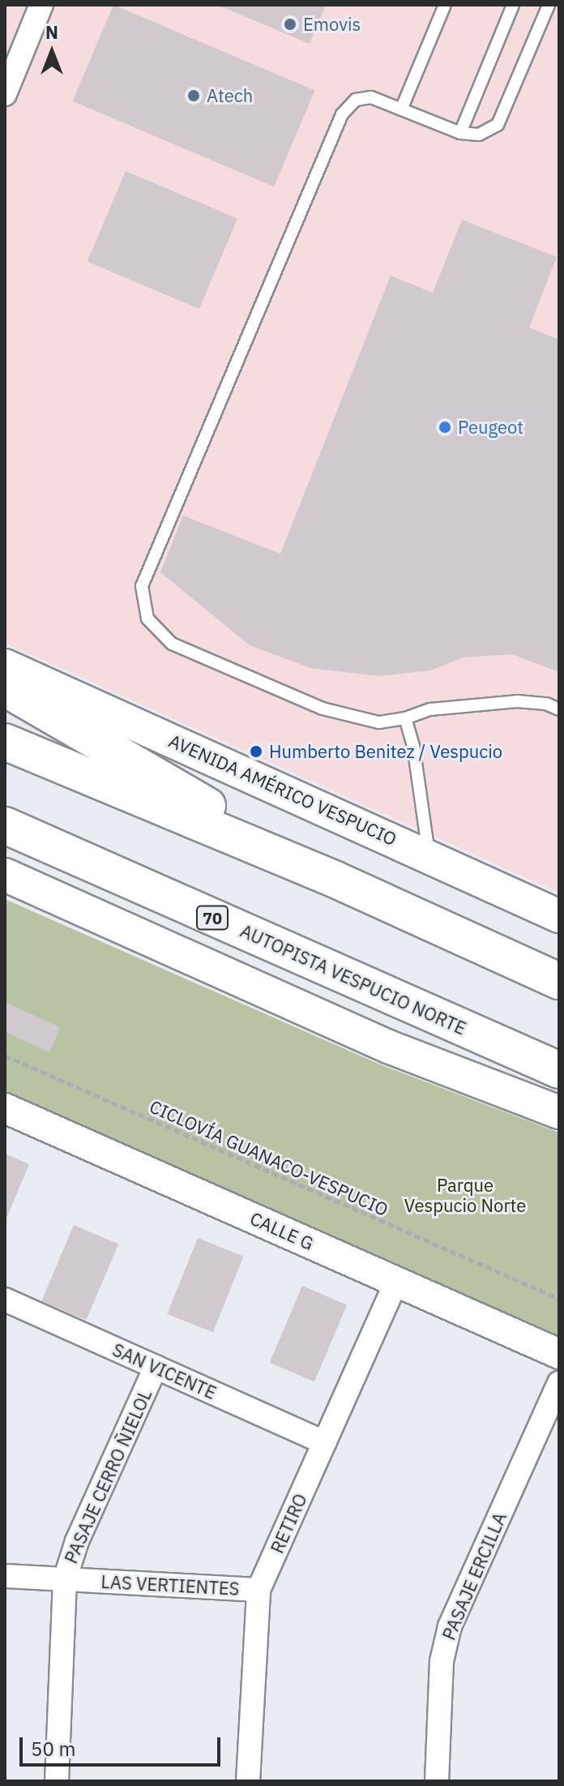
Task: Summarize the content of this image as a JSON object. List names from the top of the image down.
{
  "streets": {
    "highway": ["70", "AUTOPISTA VESPUCIO NORTE"],
    "main road": ["AVENIDA AMÉRICO VESPUCIO"],
    "street": [
      "CALLE G",
      "SAN VICENTE",
      "PASAJE CERRO ÑIELOL",
      "RETIRO",
      "PASAJE ERCILLA",
      "LAS VERTIENTES"
    ],
    "path": ["CICLOVÍA GUANACO-VESPUCIO"]
  },
  "crossings": [
    ["CALLE G", "RETIRO"],
    ["SAN VICENTE", "PASAJE CERRO ÑIELOL"],
    ["SAN VICENTE", "RETIRO"],
    ["PASAJE CERRO ÑIELOL", "LAS VERTIENTES"],
    ["RETIRO", "LAS VERTIENTES"]
  ],
  "parks": ["Parque Vespucio Norte"],
  "places": [
    "Emovis",
    "Atech",
    "Peugeot",
    "Humberto Benitez / Vespucio"
  ],
  "scale_bar": "50 m",
  "north": "top"
}
